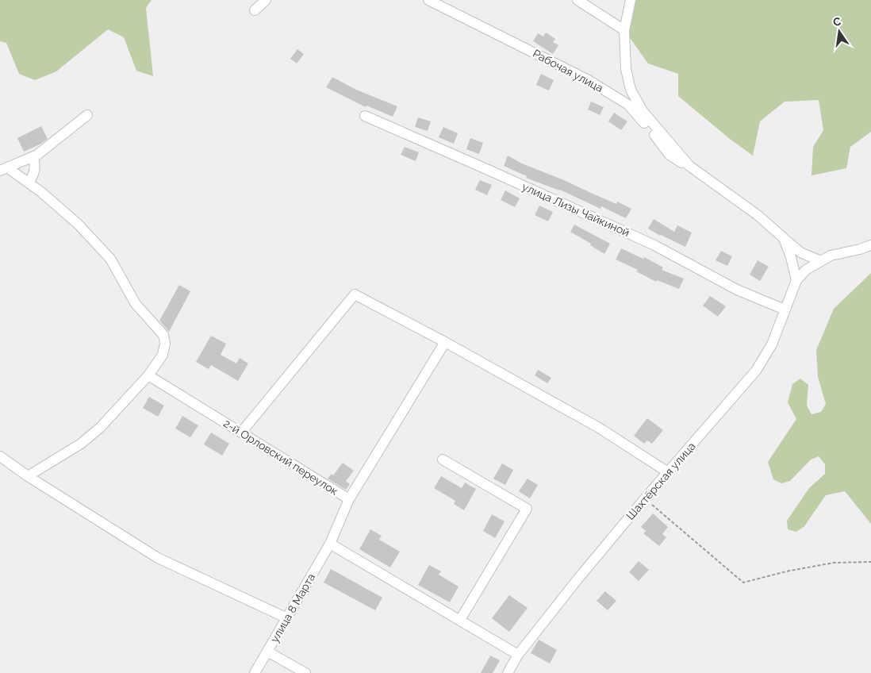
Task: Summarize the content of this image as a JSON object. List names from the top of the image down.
{
  "streets": {
    "street": [
      "Рабочая улица",
      "улица Лизы Чайкиной",
      "2-й Орловский переулок",
      "Шахтёрская улица",
      "улица 8 Марта"
    ]
  },
  "crossings": [
    ["улица Лизы Чайкиной", "Шахтёрская улица"],
    ["2-й Орловский переулок", "улица 8 Марта"]
  ],
  "north": "top"
}
